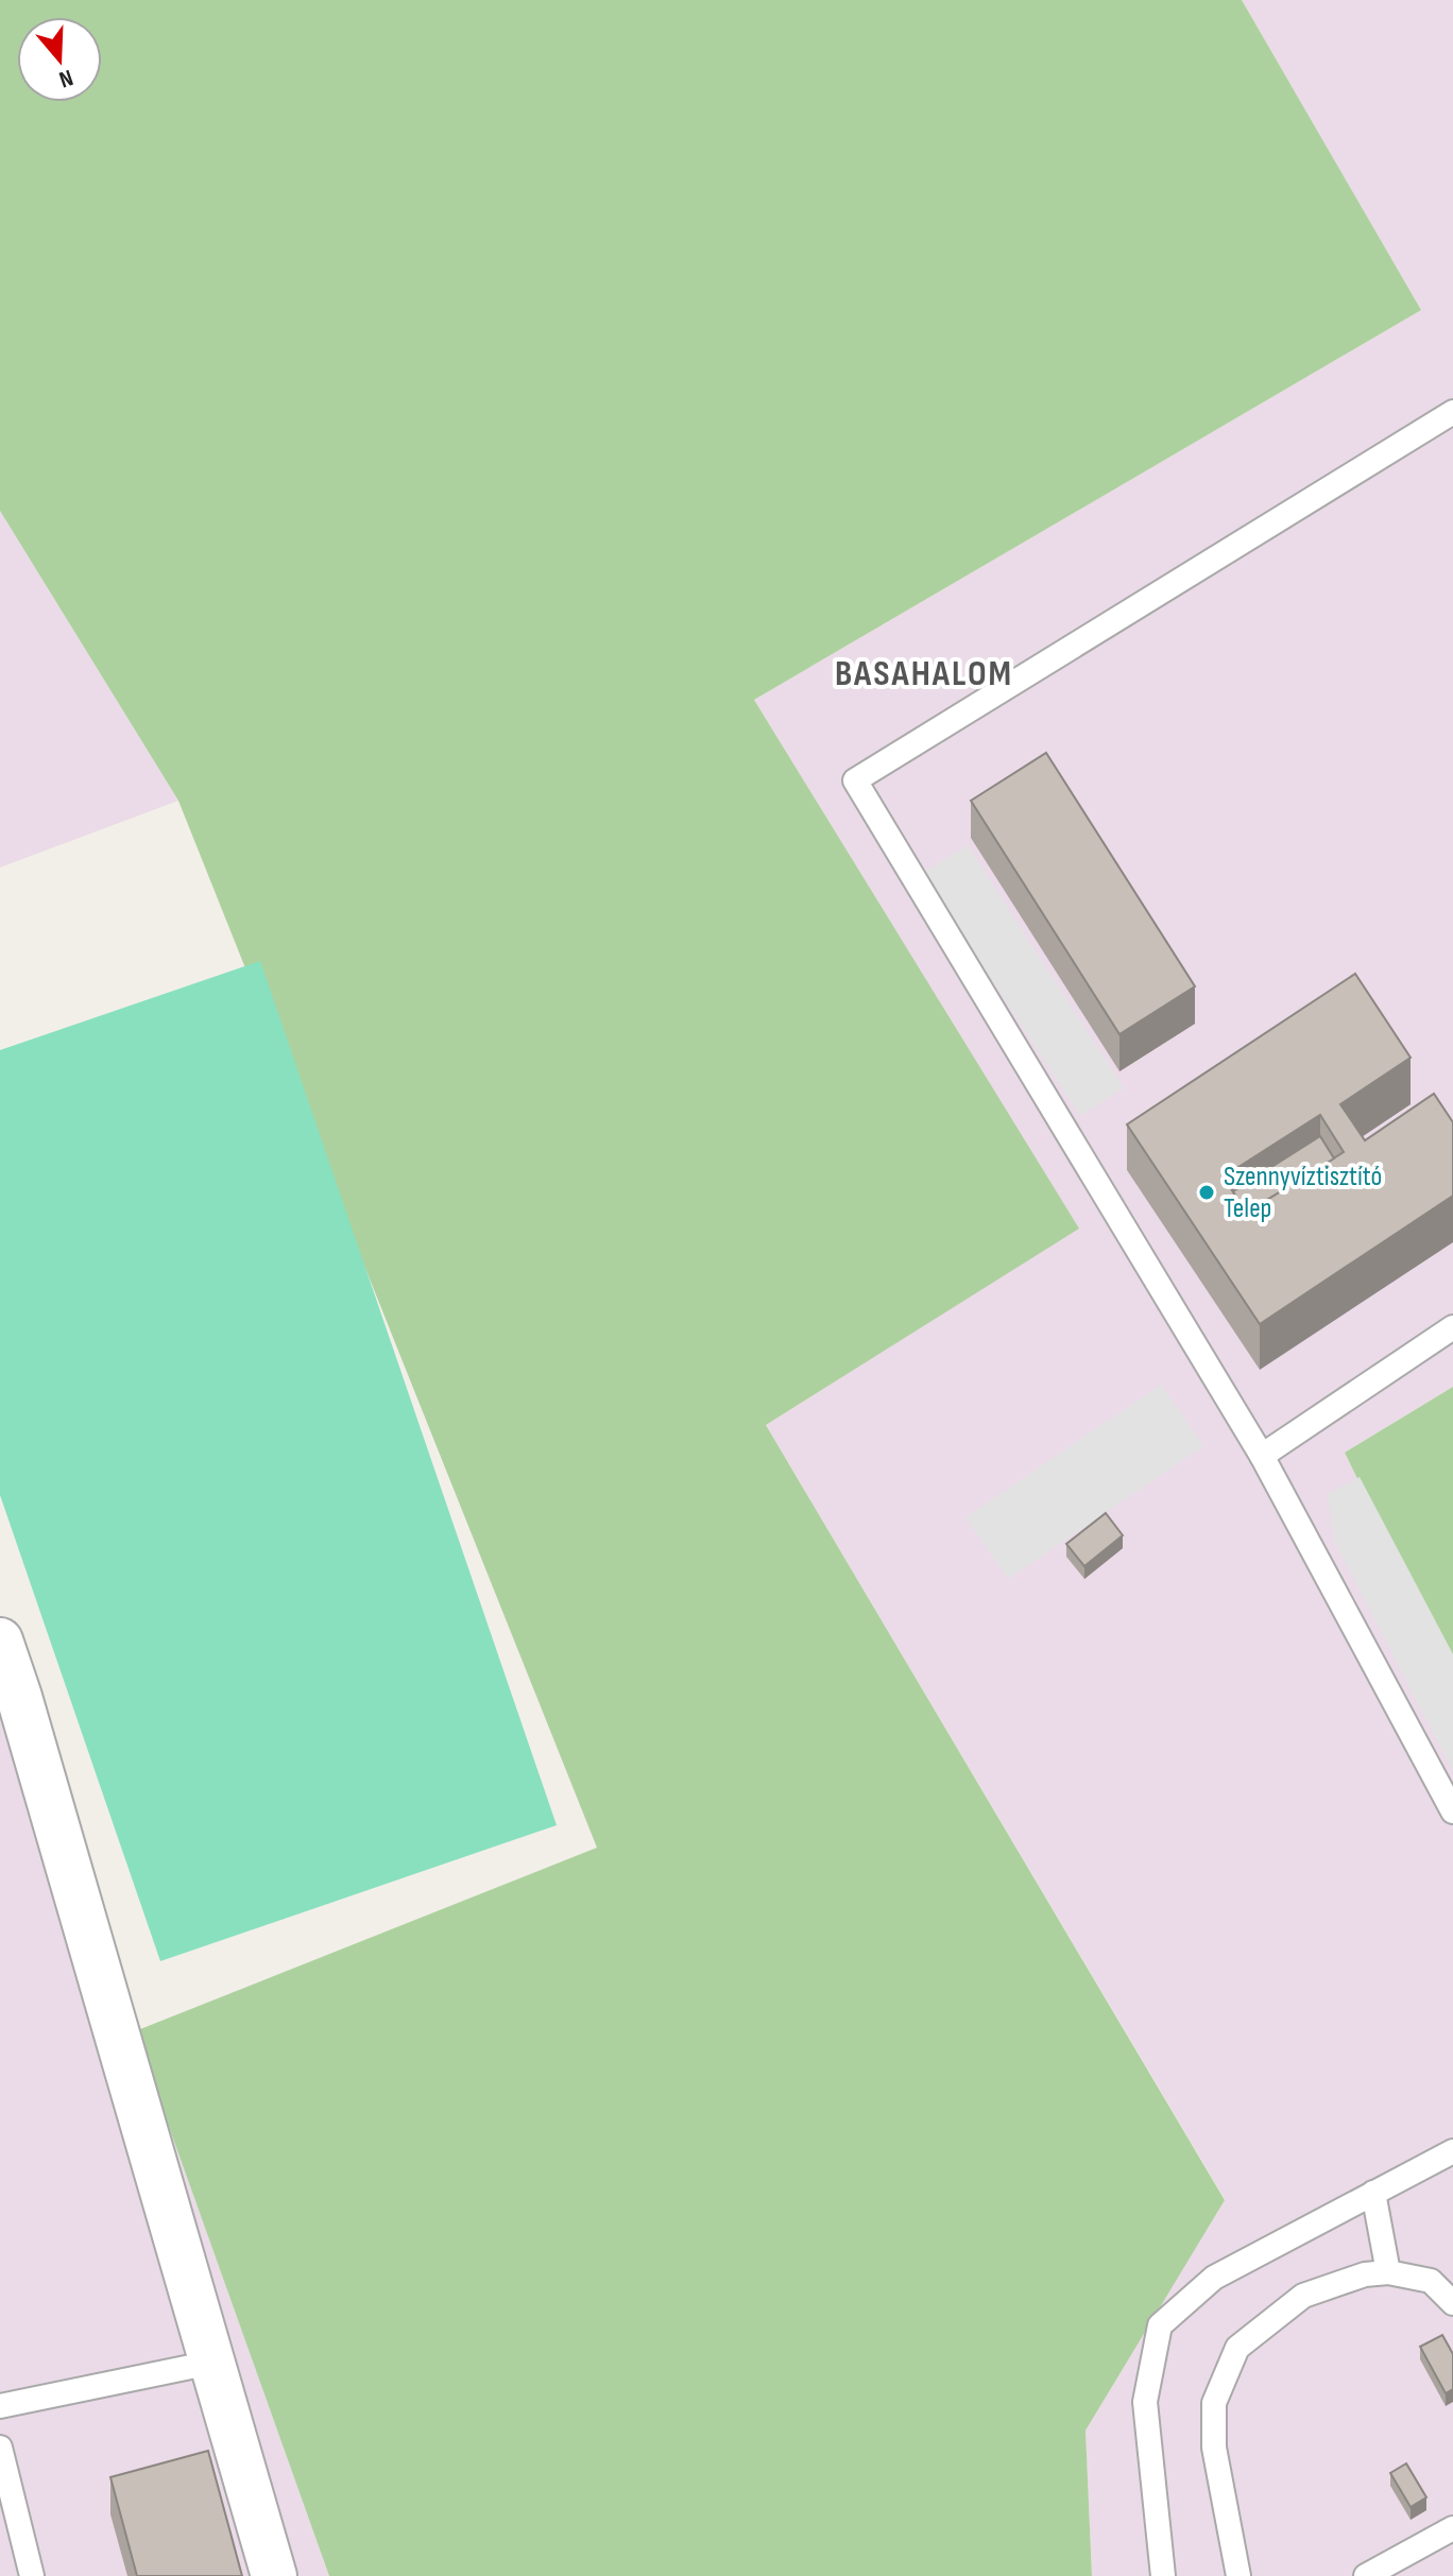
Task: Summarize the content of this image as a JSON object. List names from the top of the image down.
{
  "districts": ["BASAHALOM"],
  "places": ["Szennyvíztisztító Telep"],
  "north": "bottom"
}
